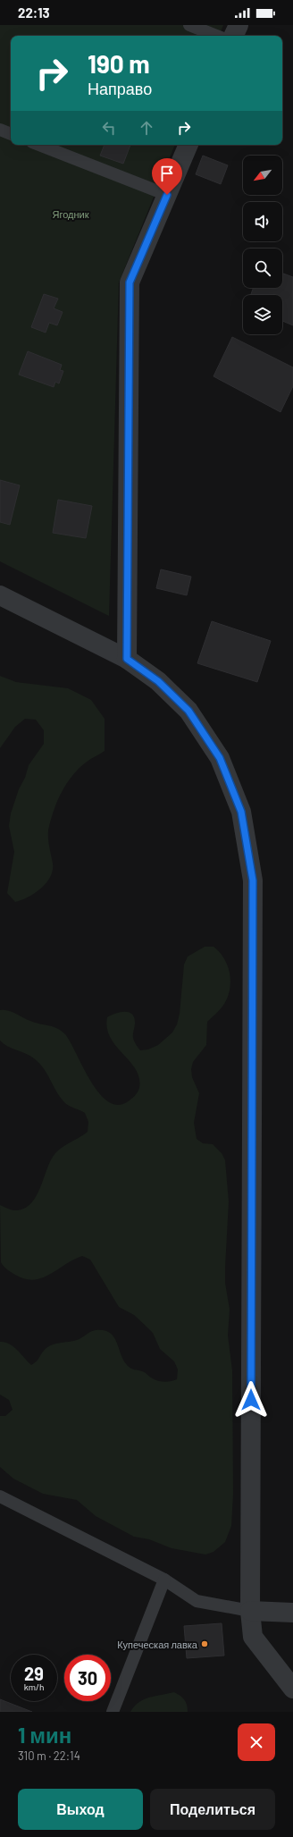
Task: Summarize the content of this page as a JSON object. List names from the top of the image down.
{
  "parks": ["Ягодник"],
  "places": ["Купеческая лавка"],
  "north": "bottom left",
  "page": {
    "status": "22:13",
    "turn": ["190 m", "Направо"],
    "speed": "29 km/h",
    "limit": "30",
    "heading": ["1 мин", "310 m · 22:14"],
    "buttons": ["Выход", "Поделиться"]
  }
}
